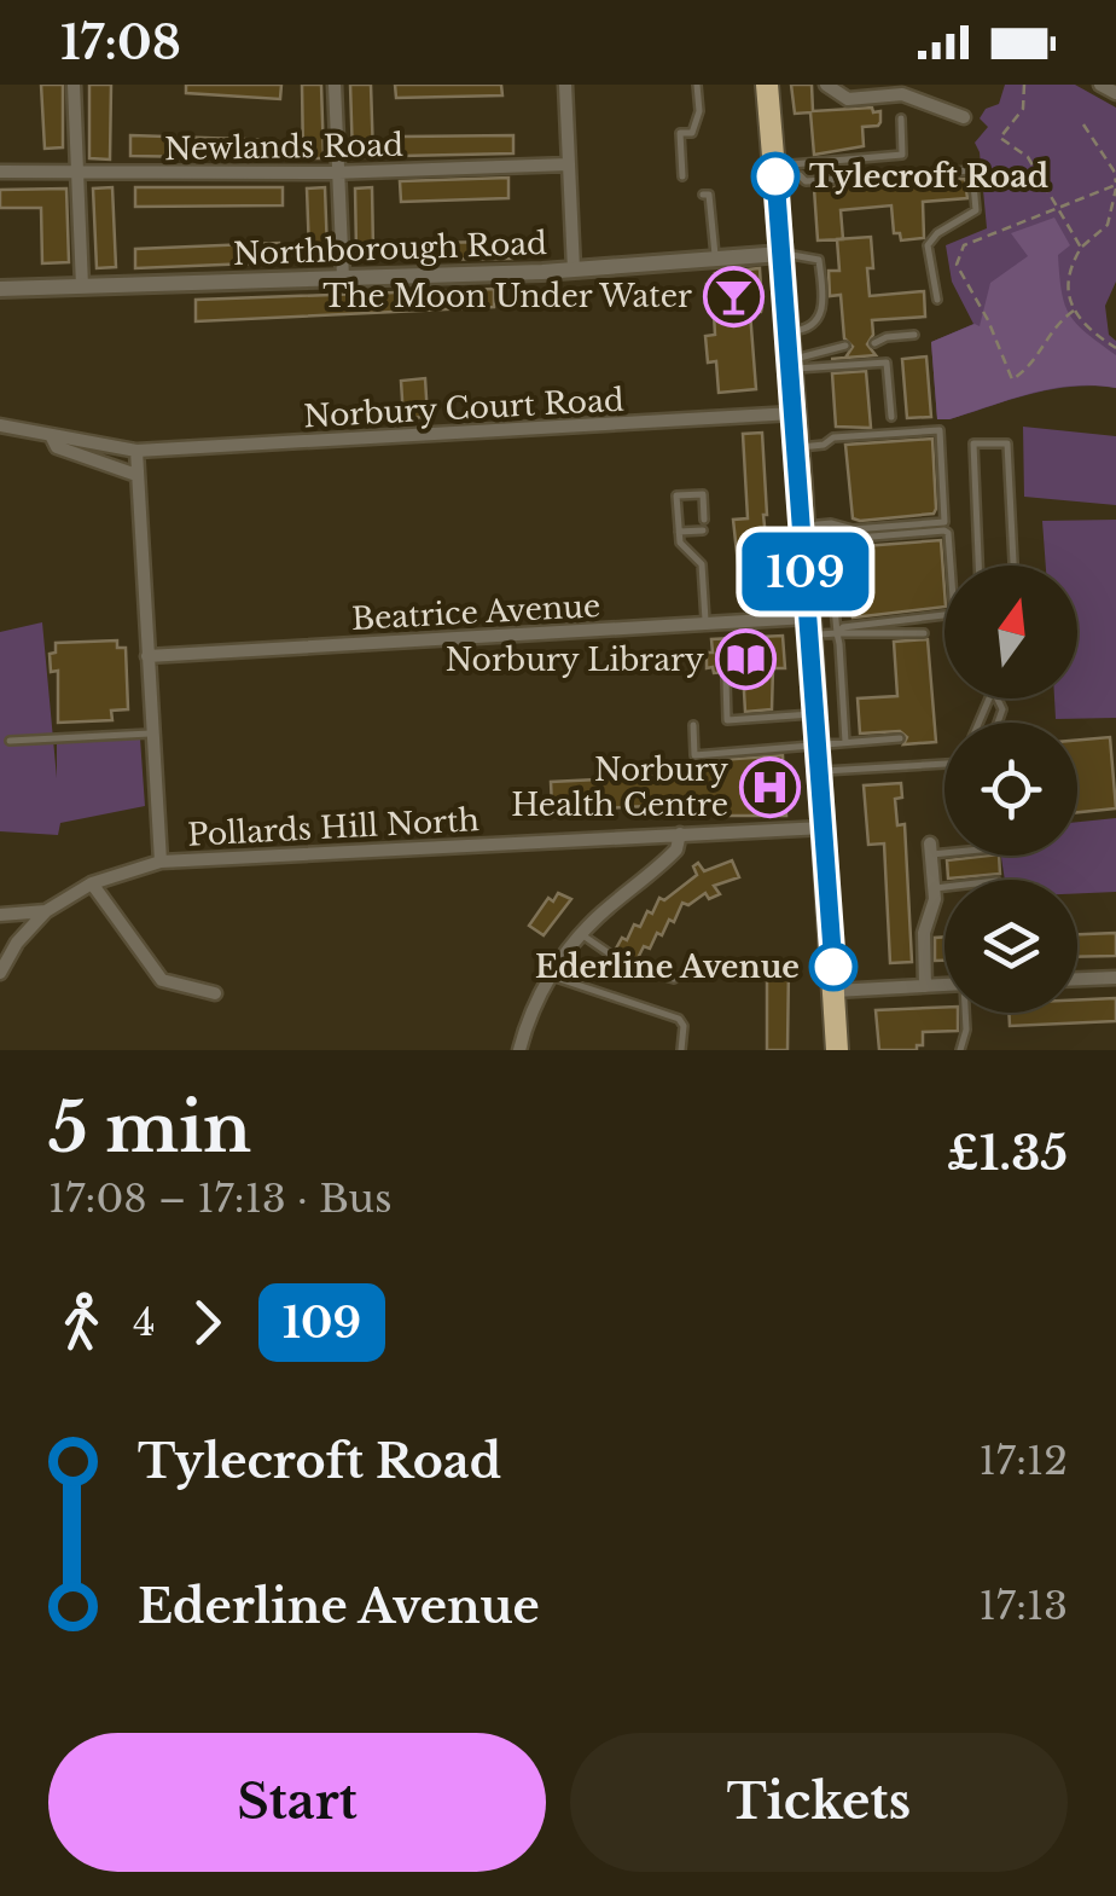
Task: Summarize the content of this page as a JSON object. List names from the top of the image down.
{
  "streets": {
    "street": [
      "Newlands Road",
      "Northborough Road",
      "Norbury Court Road",
      "Beatrice Avenue",
      "Pollards Hill North"
    ]
  },
  "places": {
    "other": ["Tylecroft Road", "Ederline Avenue"],
    "bar": ["The Moon Under Water"],
    "library": ["Norbury Library"],
    "hospital": ["Norbury Health Centre"]
  },
  "lines": ["bus line 109"],
  "north": "top",
  "page": {
    "status": "17:08",
    "on_map": "109",
    "heading": ["5 min", "17:08 – 17:13 · Bus", "£1.35"],
    "legs": ["4", "109"],
    "list": [
      {
        "name": "Tylecroft Road",
        "value": "17:12"
      },
      {
        "name": "Ederline Avenue",
        "value": "17:13"
      }
    ],
    "buttons": ["Start", "Tickets"]
  }
}
